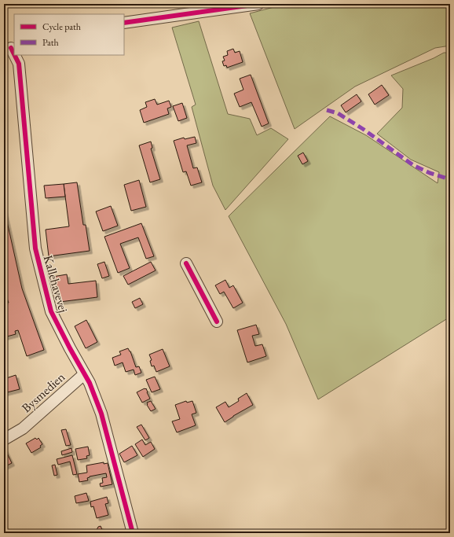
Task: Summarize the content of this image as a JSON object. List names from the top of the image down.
{
  "streets": {
    "street": ["Kallehavevej", "Bysmedien"]
  },
  "crossings": [
    ["Kallehavevej", "Bysmedien"]
  ],
  "legend": ["Cycle path", "Path"]
}
